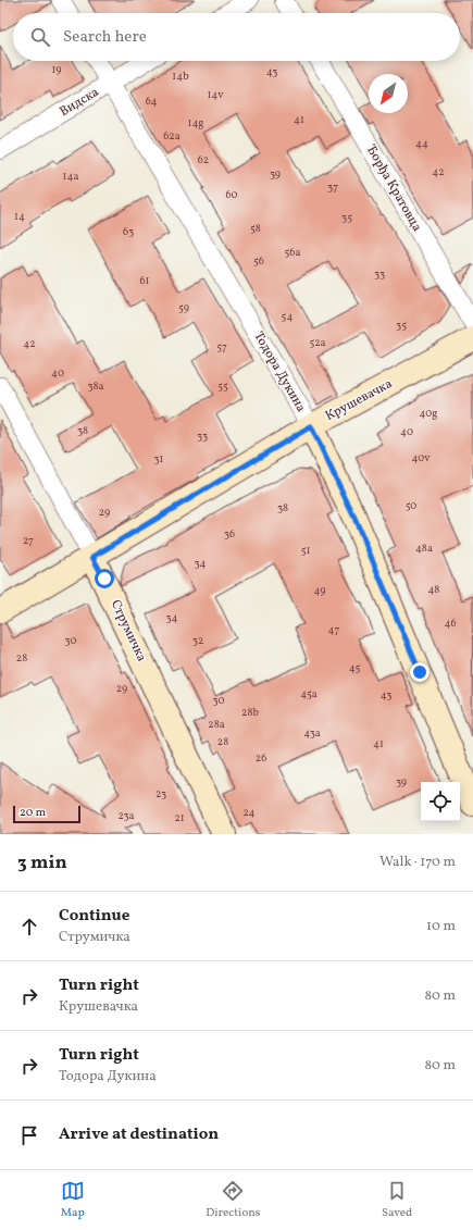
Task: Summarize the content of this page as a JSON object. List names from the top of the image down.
{
  "streets": {
    "main road": ["Тодора Дукина", "Крушевачка", "Струмичка"],
    "street": ["Видска", "Ђорђа Кратовца"]
  },
  "crossings": [
    ["Видска", "Тодора Дукина"],
    ["Тодора Дукина", "Крушевачка"],
    ["Крушевачка", "Струмичка"]
  ],
  "house_numbers": [
    "19",
    "43",
    "14b",
    "14v",
    "64",
    "41",
    "14g",
    "62a",
    "44",
    "62",
    "42",
    "39",
    "14a",
    "37",
    "60",
    "14",
    "35",
    "58",
    "63",
    "56a",
    "56",
    "33",
    "61",
    "59",
    "54",
    "35",
    "52a",
    "42",
    "57",
    "40",
    "38a",
    "55",
    "40g",
    "38",
    "40",
    "33",
    "40v",
    "31",
    "50",
    "38",
    "29",
    "36",
    "27",
    "48a",
    "51",
    "34",
    "48",
    "49",
    "34",
    "46",
    "47",
    "30",
    "32",
    "28",
    "45",
    "29",
    "45a",
    "43",
    "30",
    "28b",
    "28a",
    "43a",
    "28",
    "41",
    "26",
    "39",
    "23",
    "24",
    "23a",
    "21"
  ],
  "scale_bar": "20 m",
  "north": "bottom left",
  "page": {
    "search": "Search here",
    "scale": "20 m",
    "heading": ["3 min", "Walk · 170 m"],
    "list": [
      ["Continue", "Струмичка", "10 m"],
      ["Turn right", "Крушевачка", "80 m"],
      ["Turn right", "Тодора Дукина", "80 m"],
      "Arrive at destination"
    ],
    "nav": ["Map", "Directions", "Saved"]
  }
}
